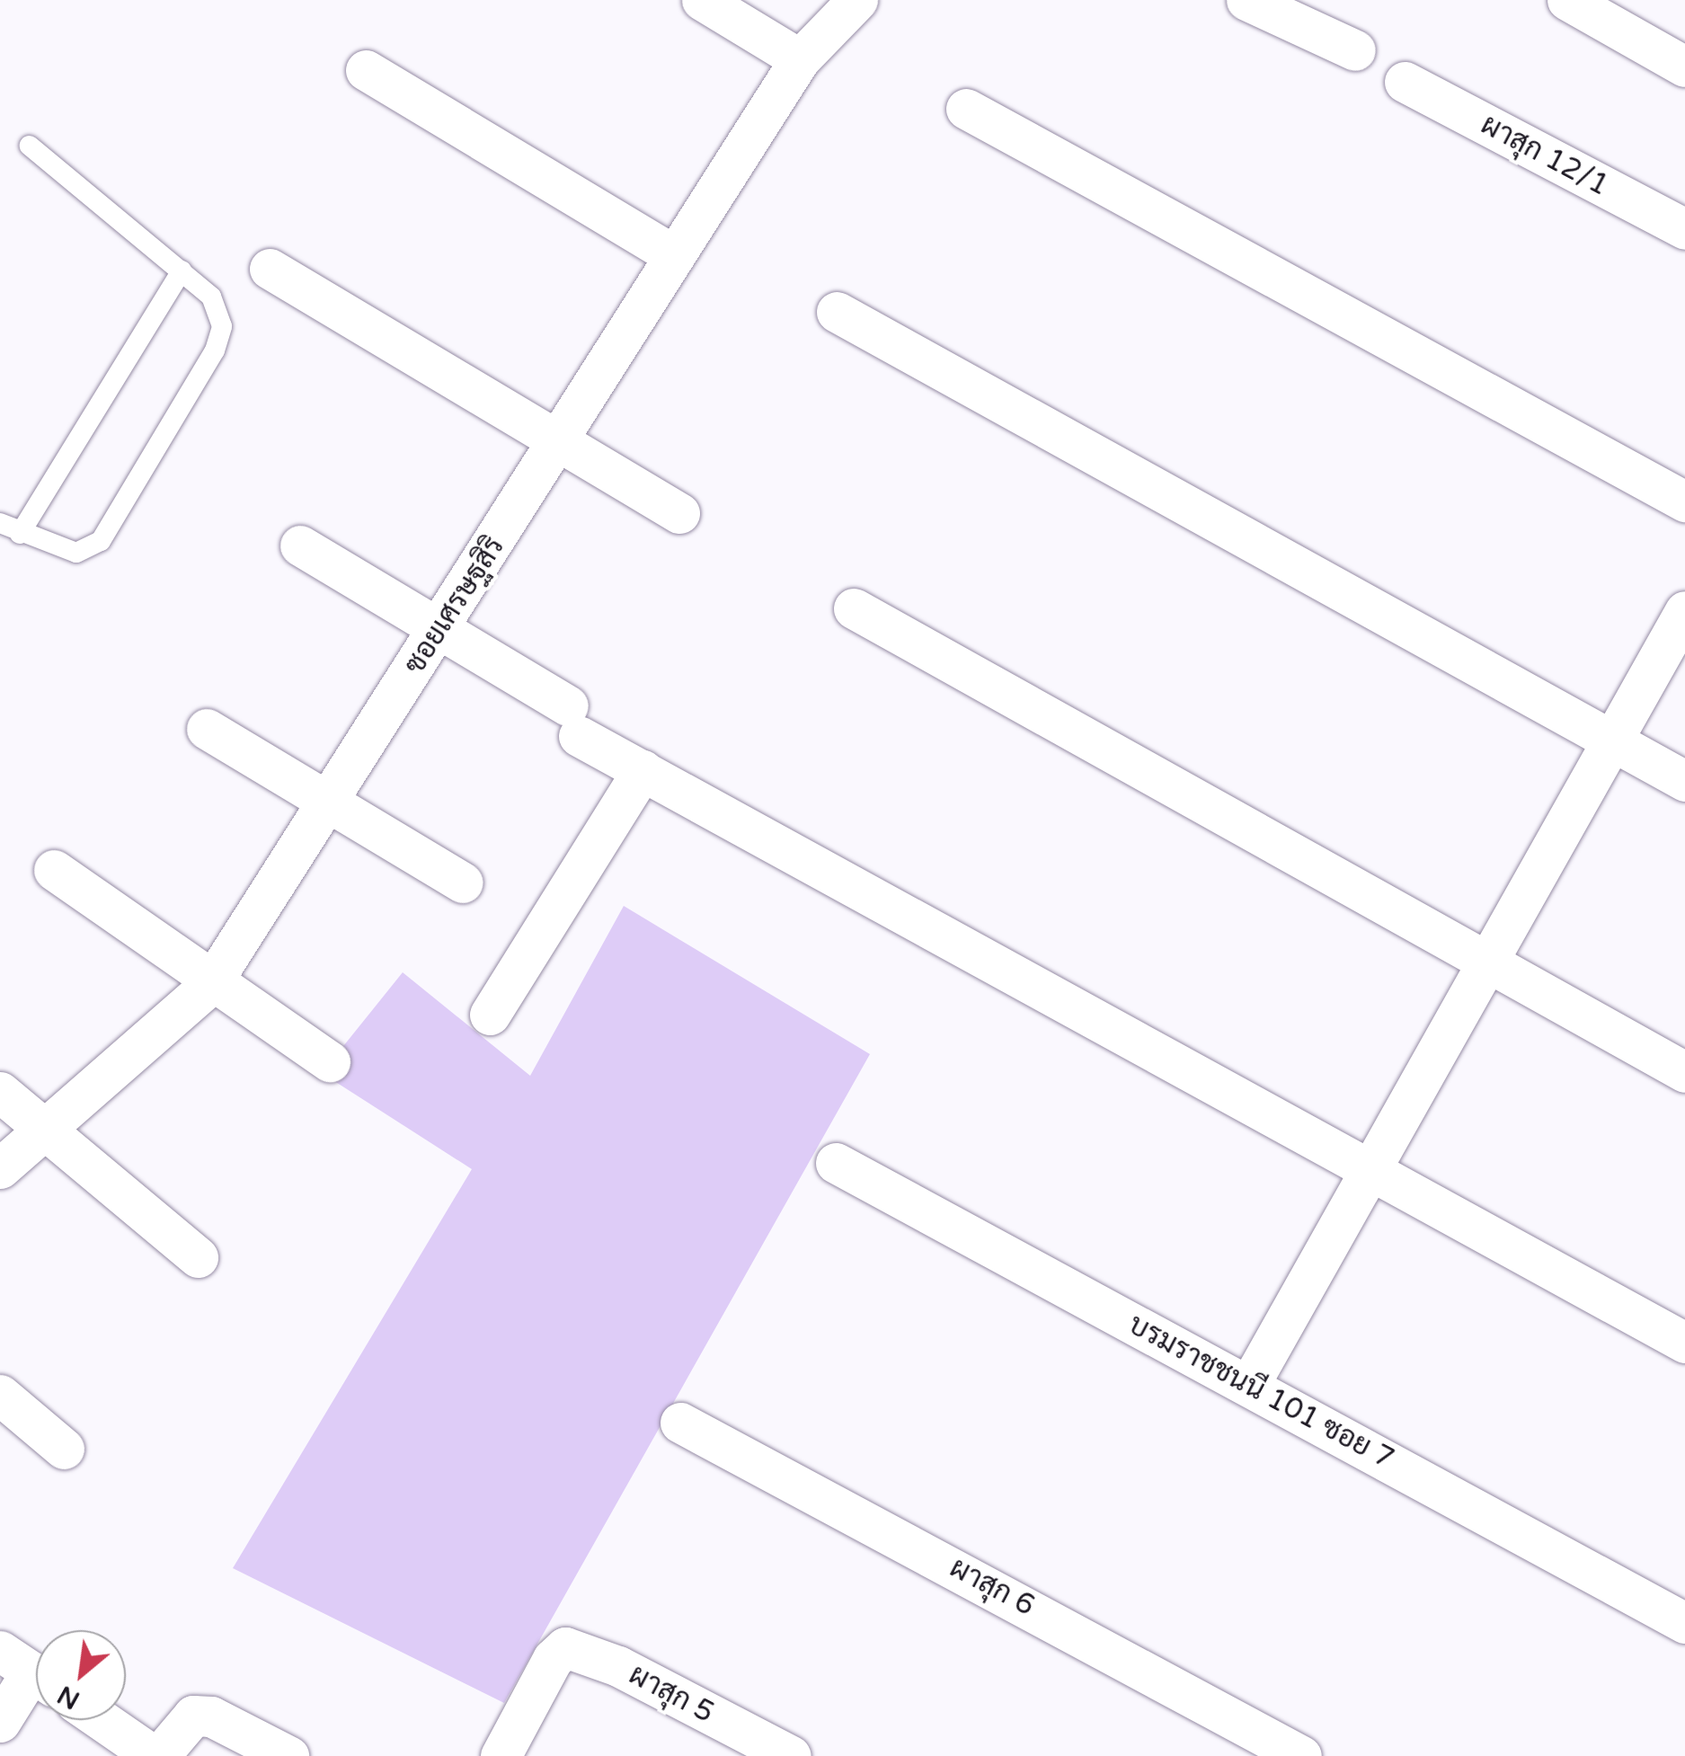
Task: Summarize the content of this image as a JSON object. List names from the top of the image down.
{
  "streets": {
    "street": [
      "ผาสุก 12/1",
      "ซอยเศรษฐสิริ",
      "บรมราชชนนี 101 ซอย 7",
      "ผาสุก 6",
      "ผาสุก 5"
    ]
  },
  "north": "bottom left"
}
